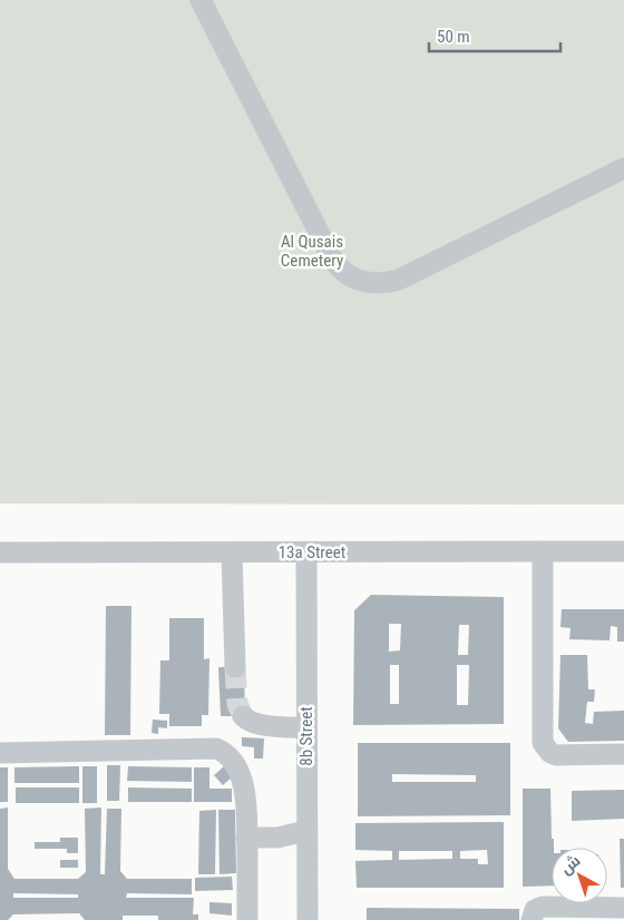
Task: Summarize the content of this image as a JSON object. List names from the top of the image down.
{
  "streets": {
    "street": ["13a Street", "8b Street"]
  },
  "crossings": [
    ["13a Street", "8b Street"]
  ],
  "parks": ["Al Qusais Cemetery"],
  "scale_bar": "50 m",
  "north": "top left"
}
